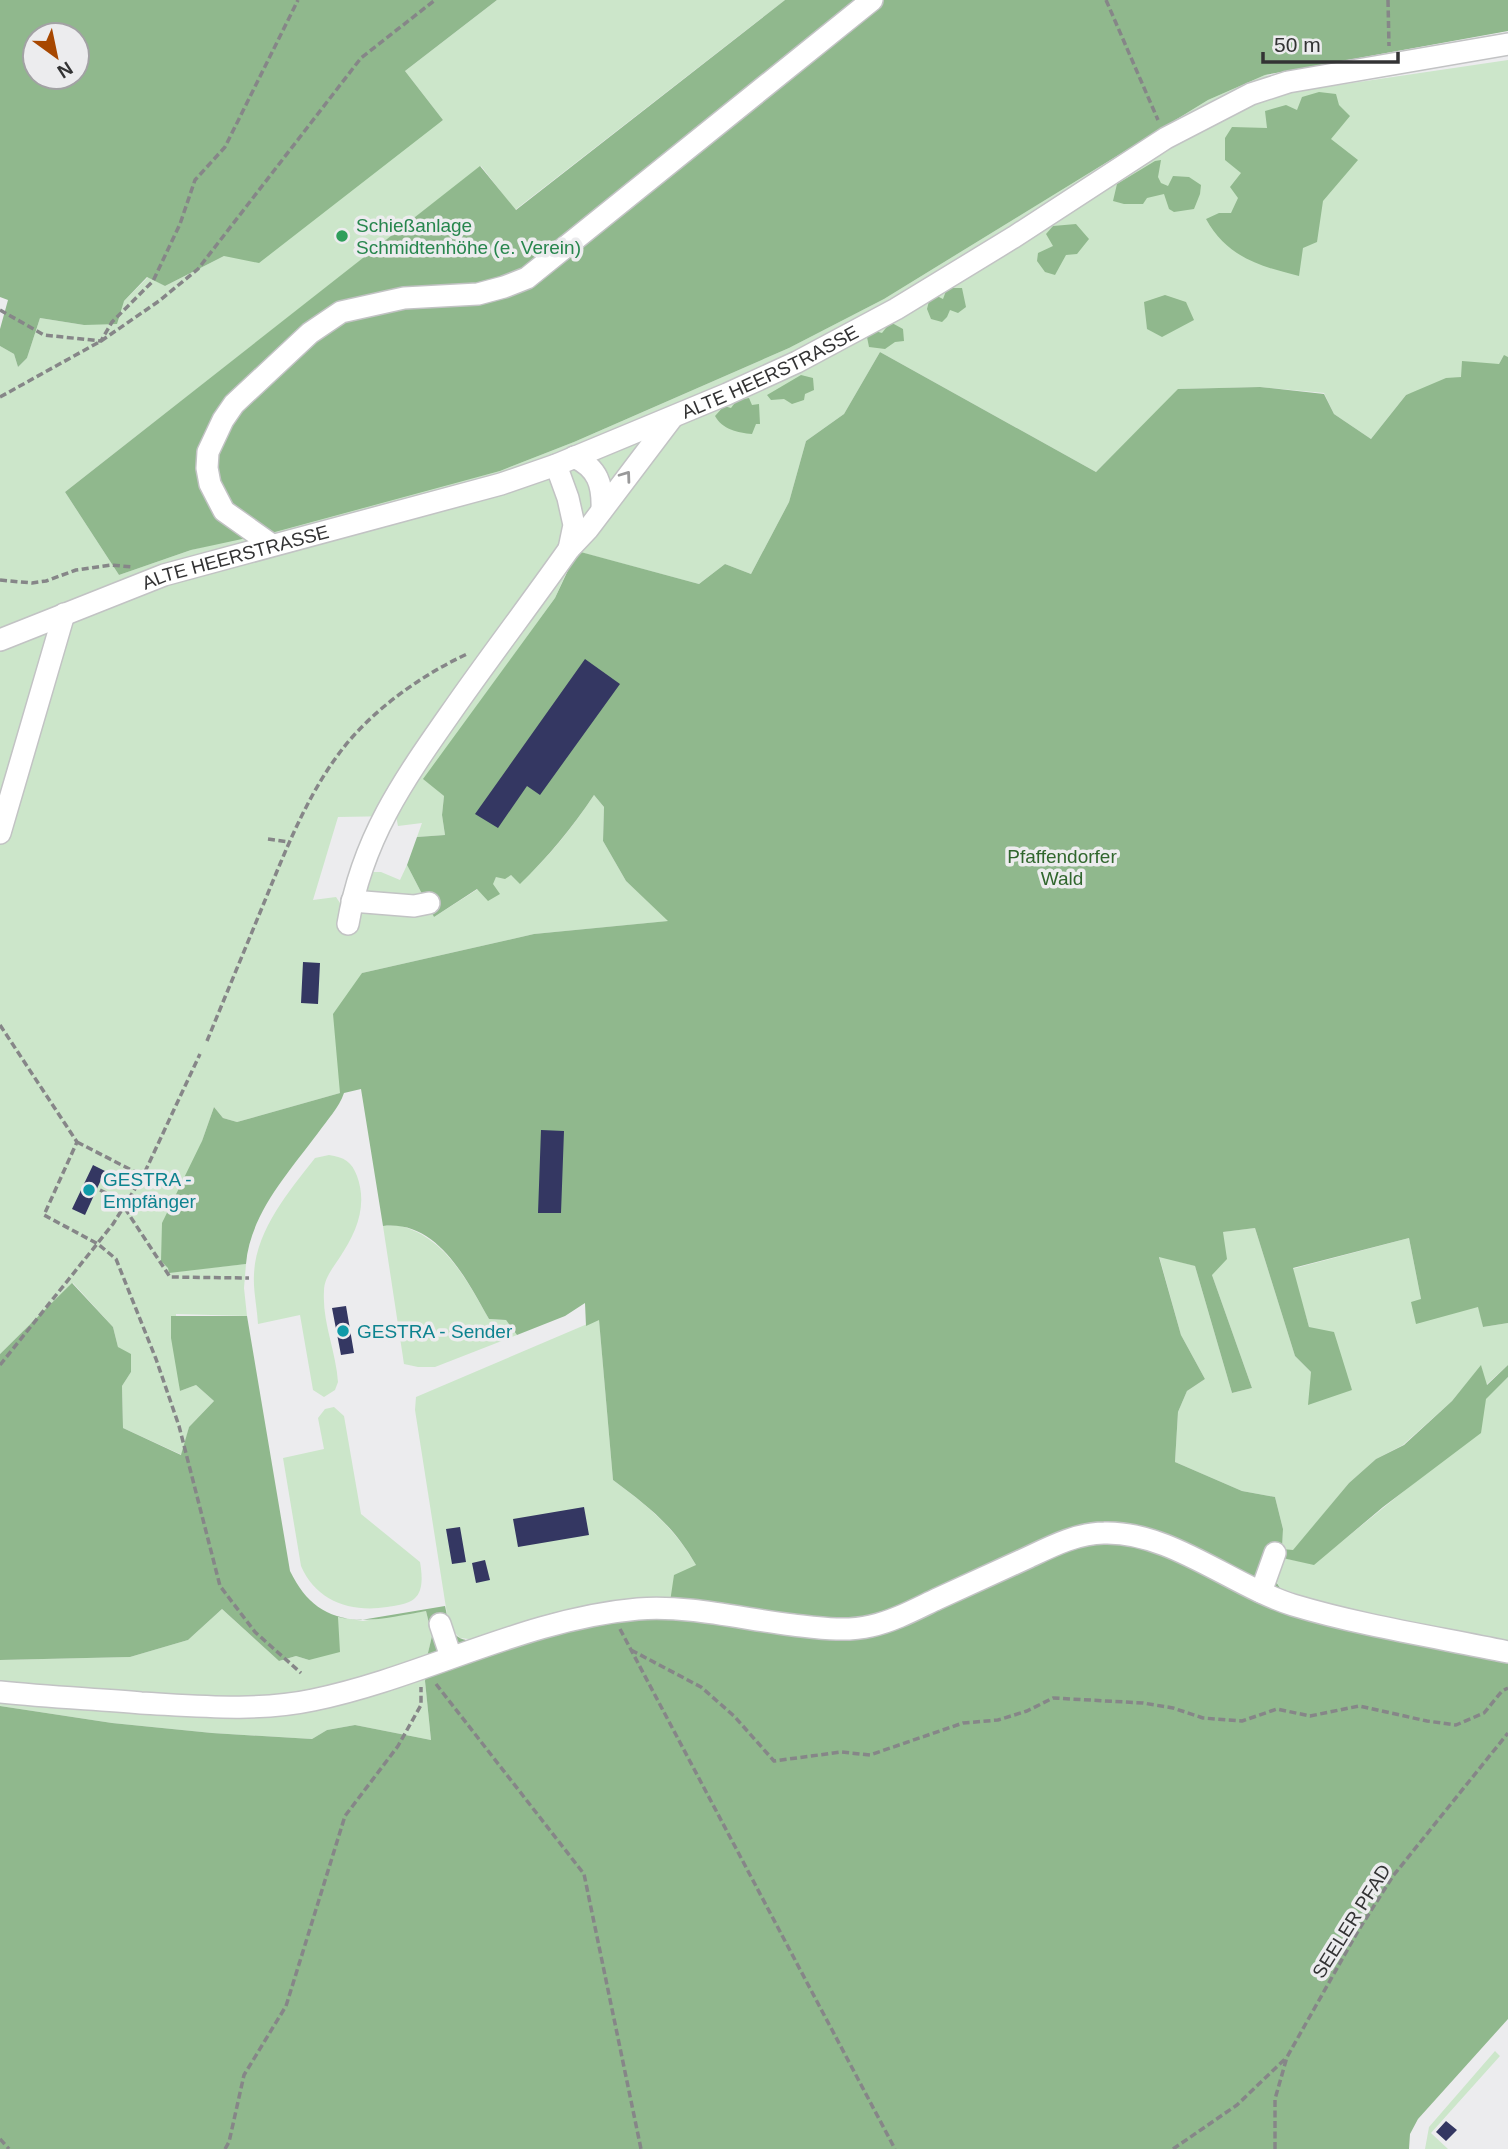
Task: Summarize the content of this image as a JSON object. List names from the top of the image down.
{
  "streets": {
    "street": ["ALTE HEERSTRASSE"],
    "path": ["SEELER PFAD"]
  },
  "parks": ["Pfaffendorfer Wald"],
  "places": ["Schießanlage Schmidtenhöhe (e. Verein)", "GESTRA - Empfänger", "GESTRA - Sender"],
  "scale_bar": "50 m",
  "north": "bottom right"
}
